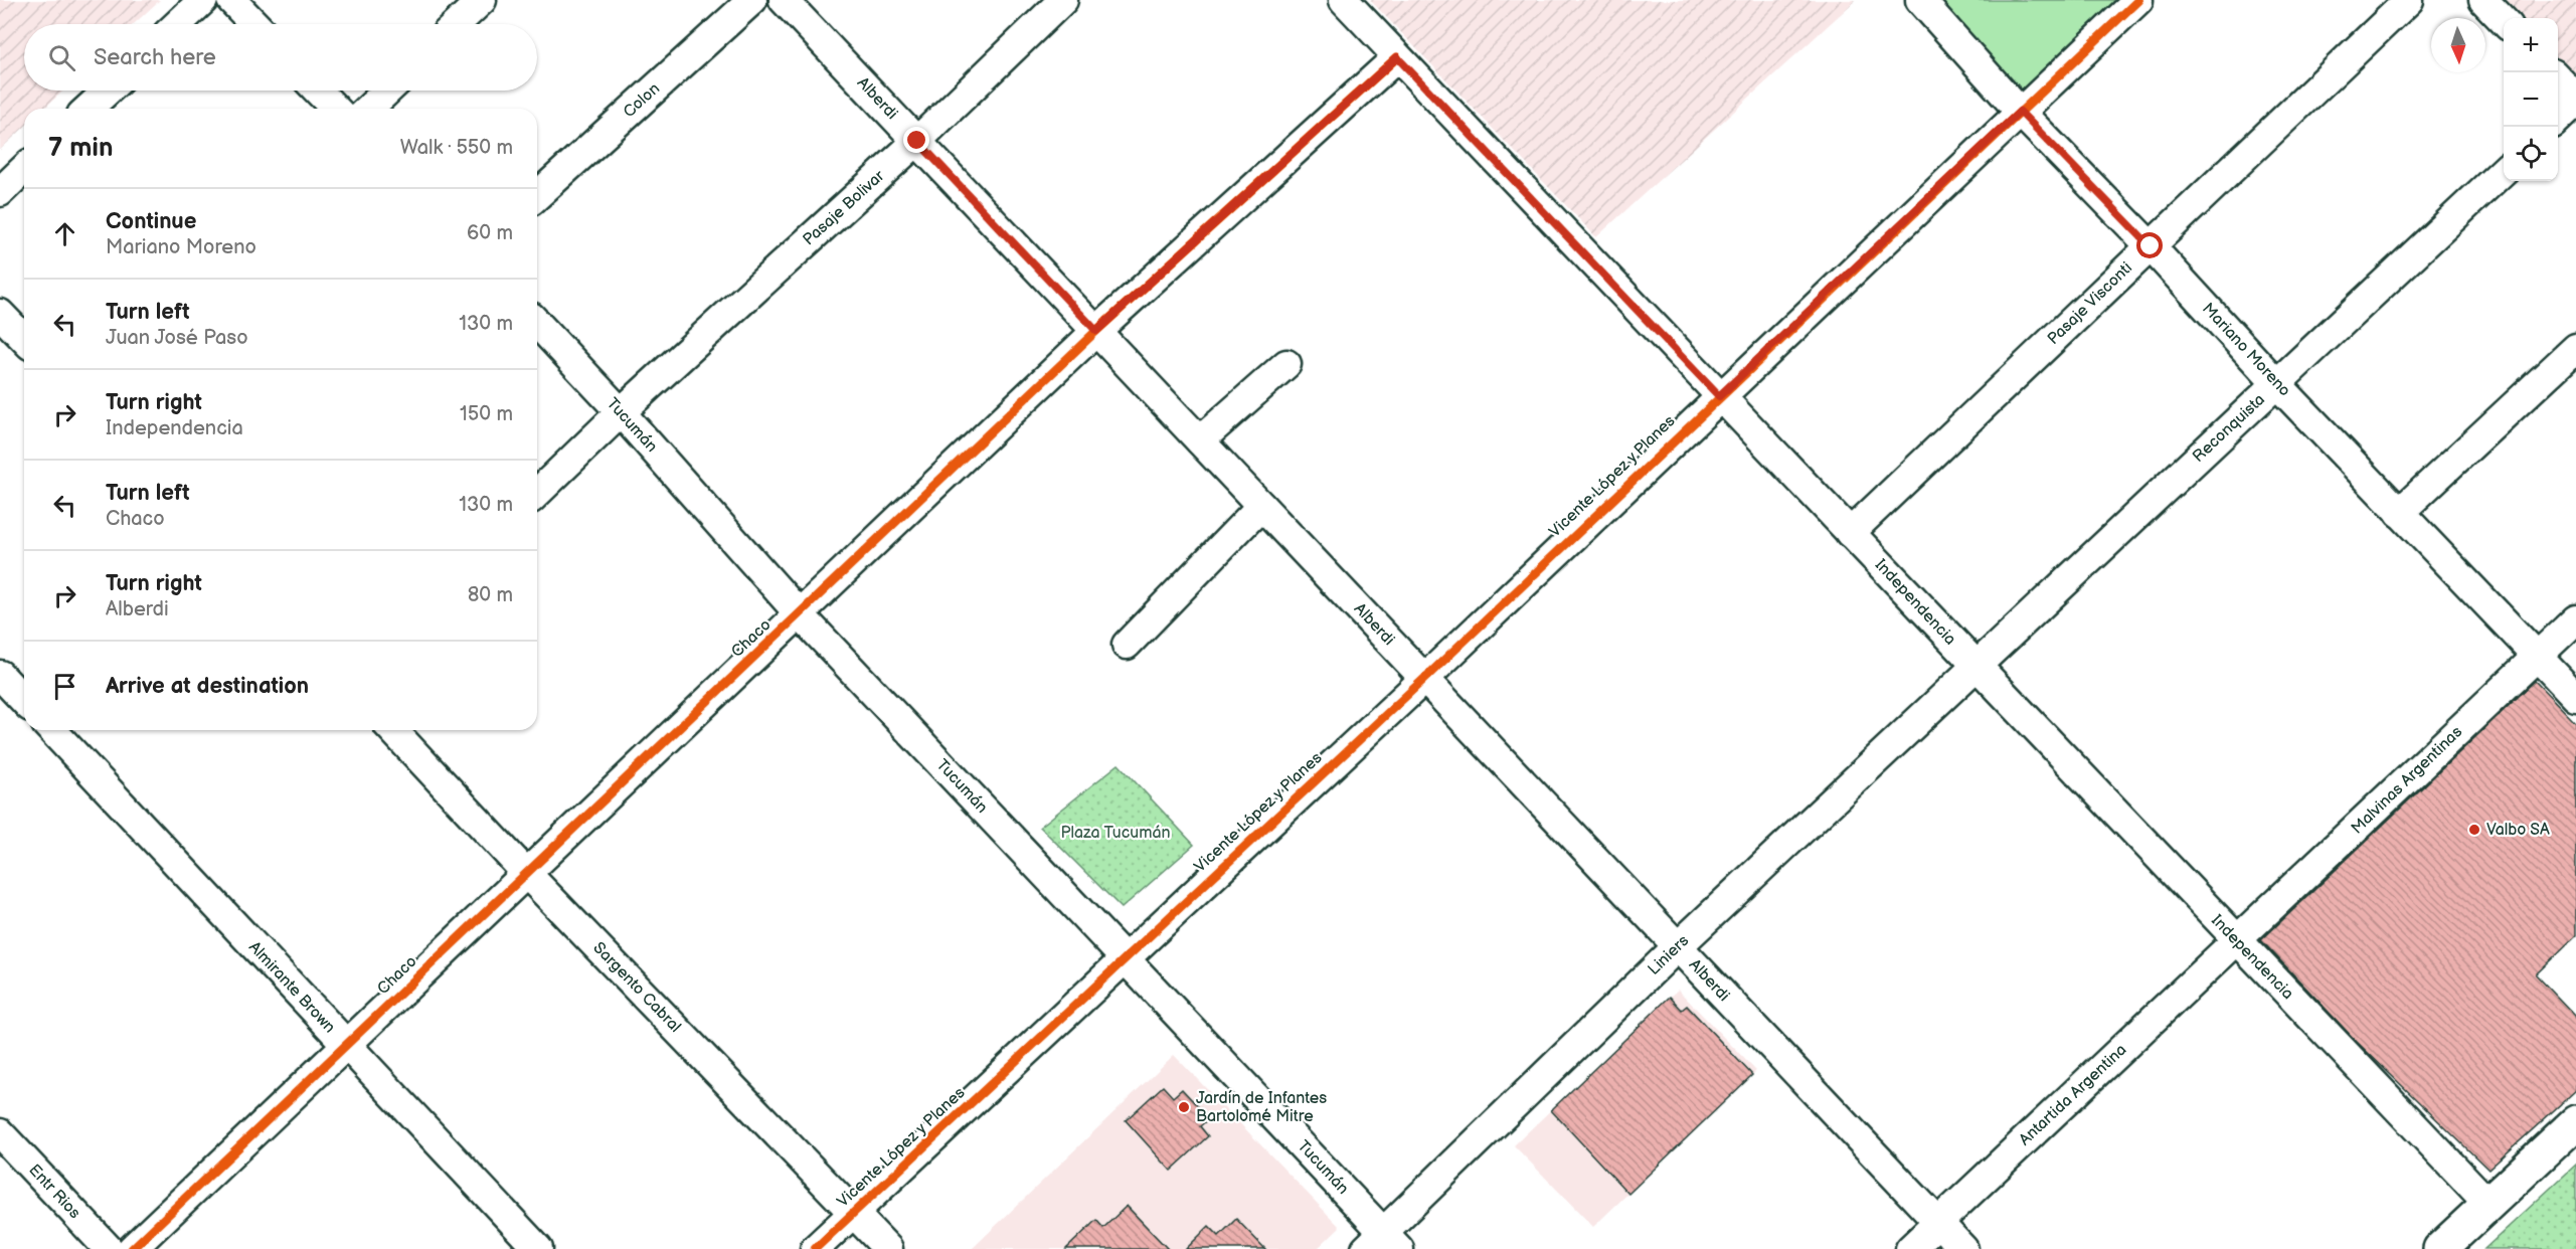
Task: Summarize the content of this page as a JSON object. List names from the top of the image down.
{
  "streets": {
    "street": [
      "Alberdi",
      "Colon",
      "Pasaje Bolivar",
      "Pasaje Visconti",
      "Mariano Moreno",
      "Tucumán",
      "Reconquista",
      "Vicente López y Planes",
      "Independencia",
      "Chaco",
      "Malvinas Argentinas",
      "Liniers",
      "Almirante Brown",
      "Sargento Cabral",
      "Antartida Argentina",
      "Entr Rios"
    ]
  },
  "crossings": [
    ["Alberdi", "Pasaje Bolivar"],
    ["Alberdi", "Vicente López y Planes"],
    ["Alberdi", "Chaco"],
    ["Alberdi", "Liniers"],
    ["Alberdi", "Antartida Argentina"],
    ["Pasaje Bolivar", "Tucumán"],
    ["Pasaje Visconti", "Mariano Moreno"],
    ["Pasaje Visconti", "Independencia"],
    ["Mariano Moreno", "Reconquista"],
    ["Mariano Moreno", "Vicente López y Planes"],
    ["Mariano Moreno", "Malvinas Argentinas"],
    ["Tucumán", "Vicente López y Planes"],
    ["Tucumán", "Chaco"],
    ["Tucumán", "Liniers"],
    ["Reconquista", "Independencia"],
    ["Reconquista", "Liniers"],
    ["Vicente López y Planes", "Independencia"],
    ["Vicente López y Planes", "Sargento Cabral"],
    ["Independencia", "Chaco"],
    ["Independencia", "Malvinas Argentinas"],
    ["Independencia", "Liniers"],
    ["Independencia", "Antartida Argentina"],
    ["Chaco", "Almirante Brown"],
    ["Chaco", "Sargento Cabral"],
    ["Malvinas Argentinas", "Antartida Argentina"]
  ],
  "parks": ["Plaza Tucumán"],
  "places": ["Valbo SA", "Jardín de Infantes Bartolomé Mitre"],
  "north": "bottom",
  "page": {
    "map_buttons": ["+", "−"],
    "search": "Search here",
    "heading": ["7 min", "Walk · 550 m"],
    "list": [
      ["Continue", "Mariano Moreno", "60 m"],
      ["Turn left", "Juan José Paso", "130 m"],
      ["Turn right", "Independencia", "150 m"],
      ["Turn left", "Chaco", "130 m"],
      ["Turn right", "Alberdi", "80 m"],
      "Arrive at destination"
    ]
  }
}
